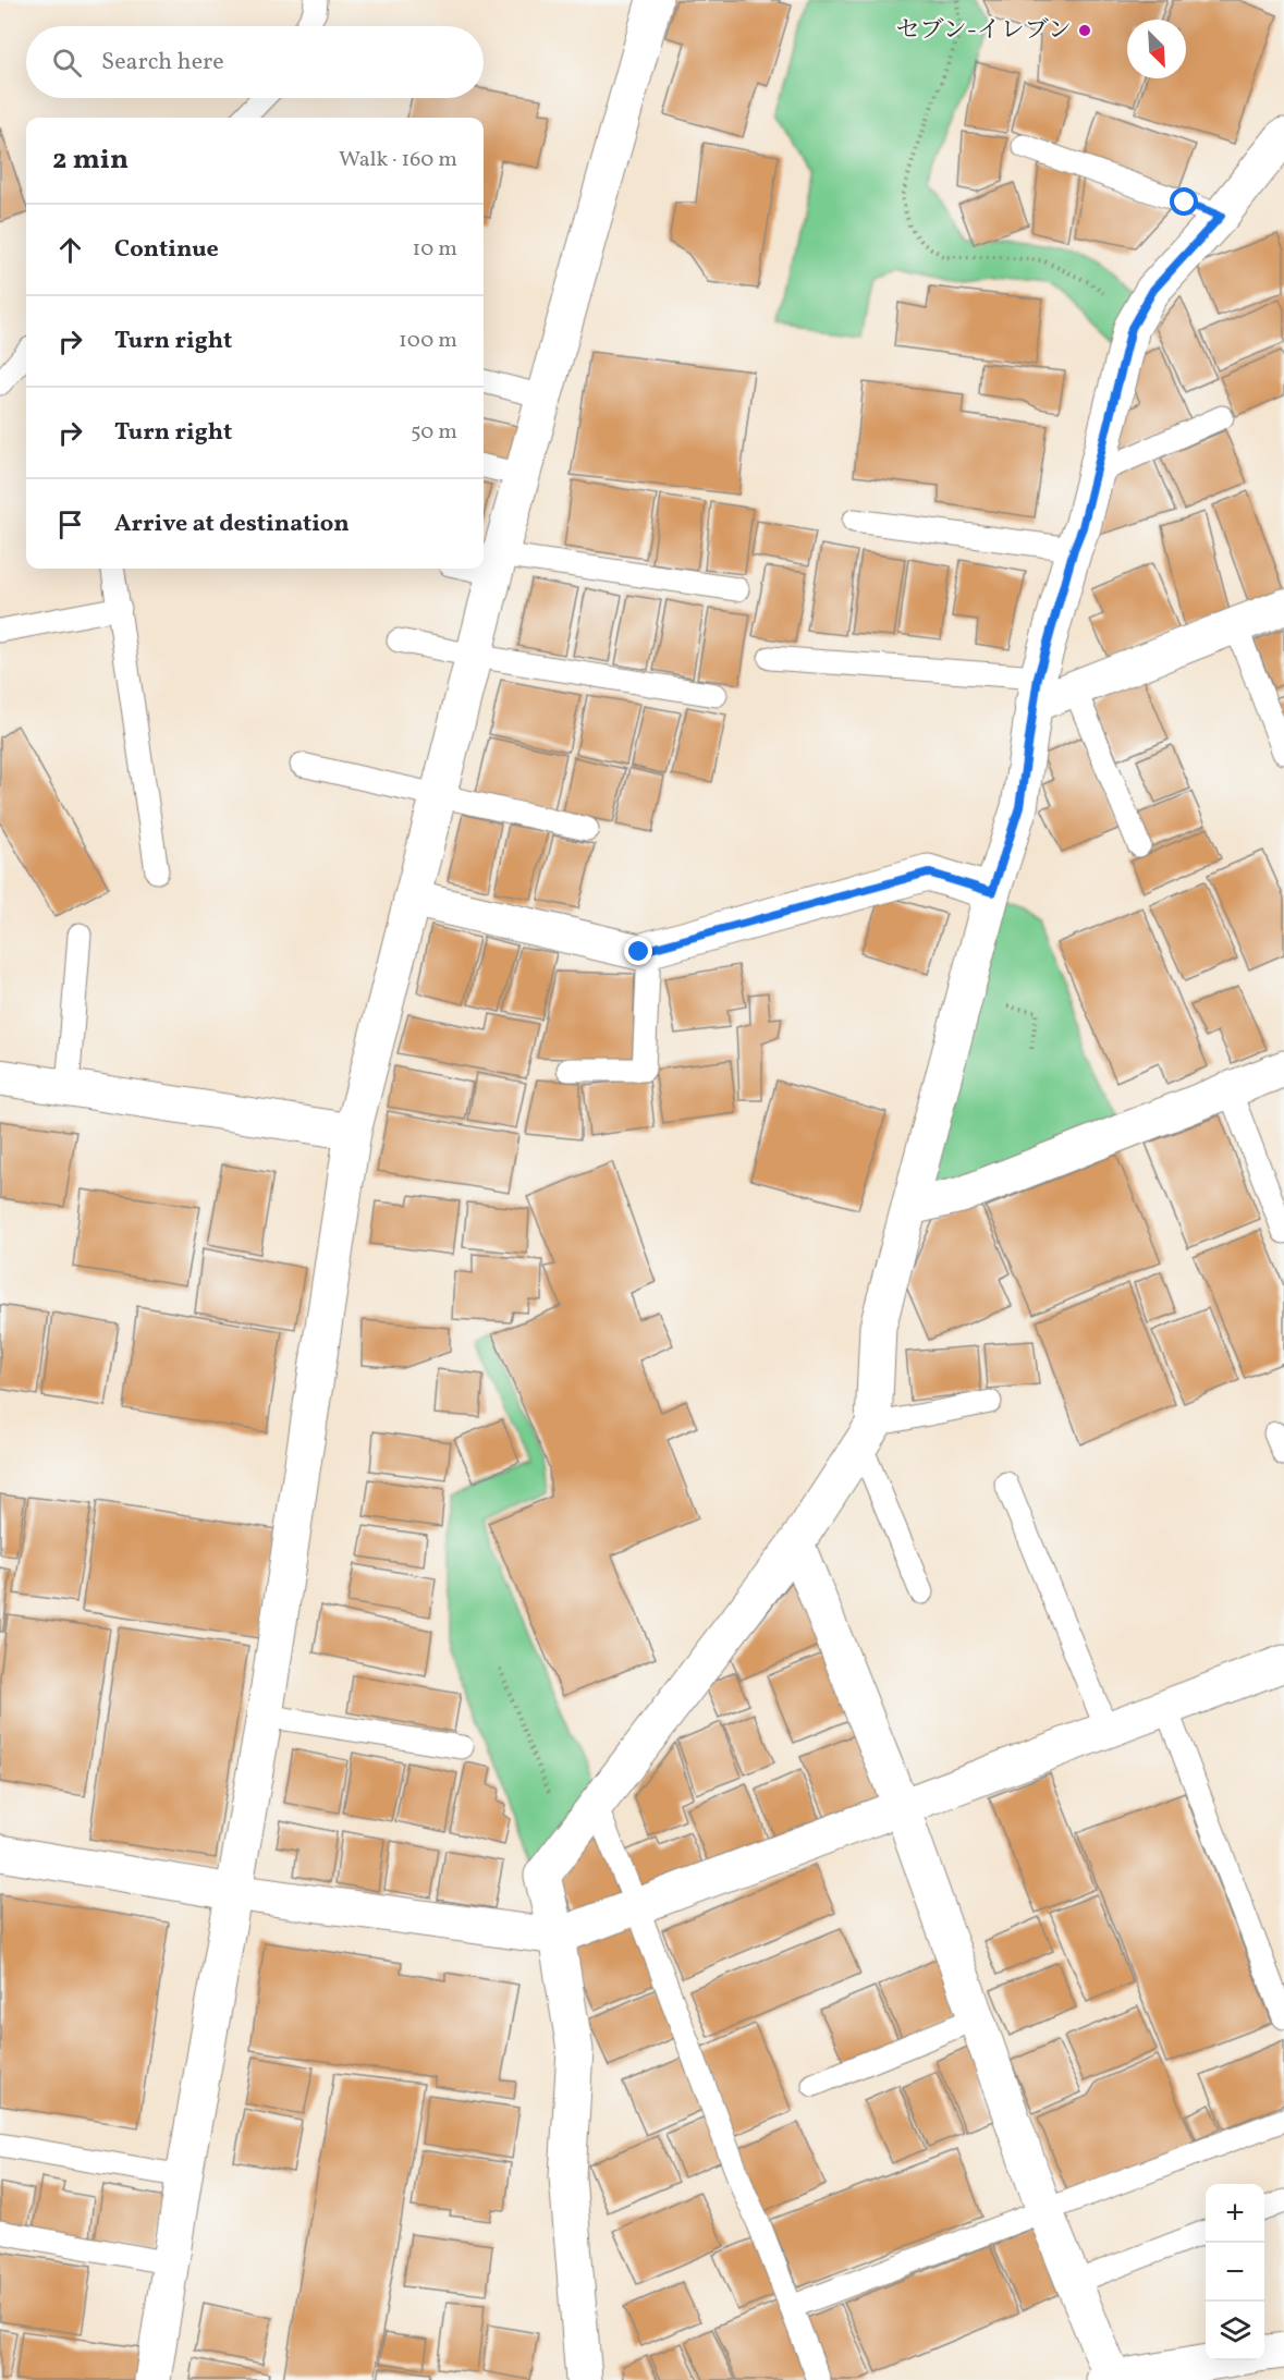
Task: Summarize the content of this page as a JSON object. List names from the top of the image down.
{
  "places": ["セブン-イレブン"],
  "north": "bottom right",
  "page": {
    "search": "Search here",
    "heading": ["2 min", "Walk · 160 m"],
    "list": [
      ["Continue", "10 m"],
      ["Turn right", "100 m"],
      ["Turn right", "50 m"],
      "Arrive at destination"
    ],
    "map_buttons": ["+", "−"]
  }
}
